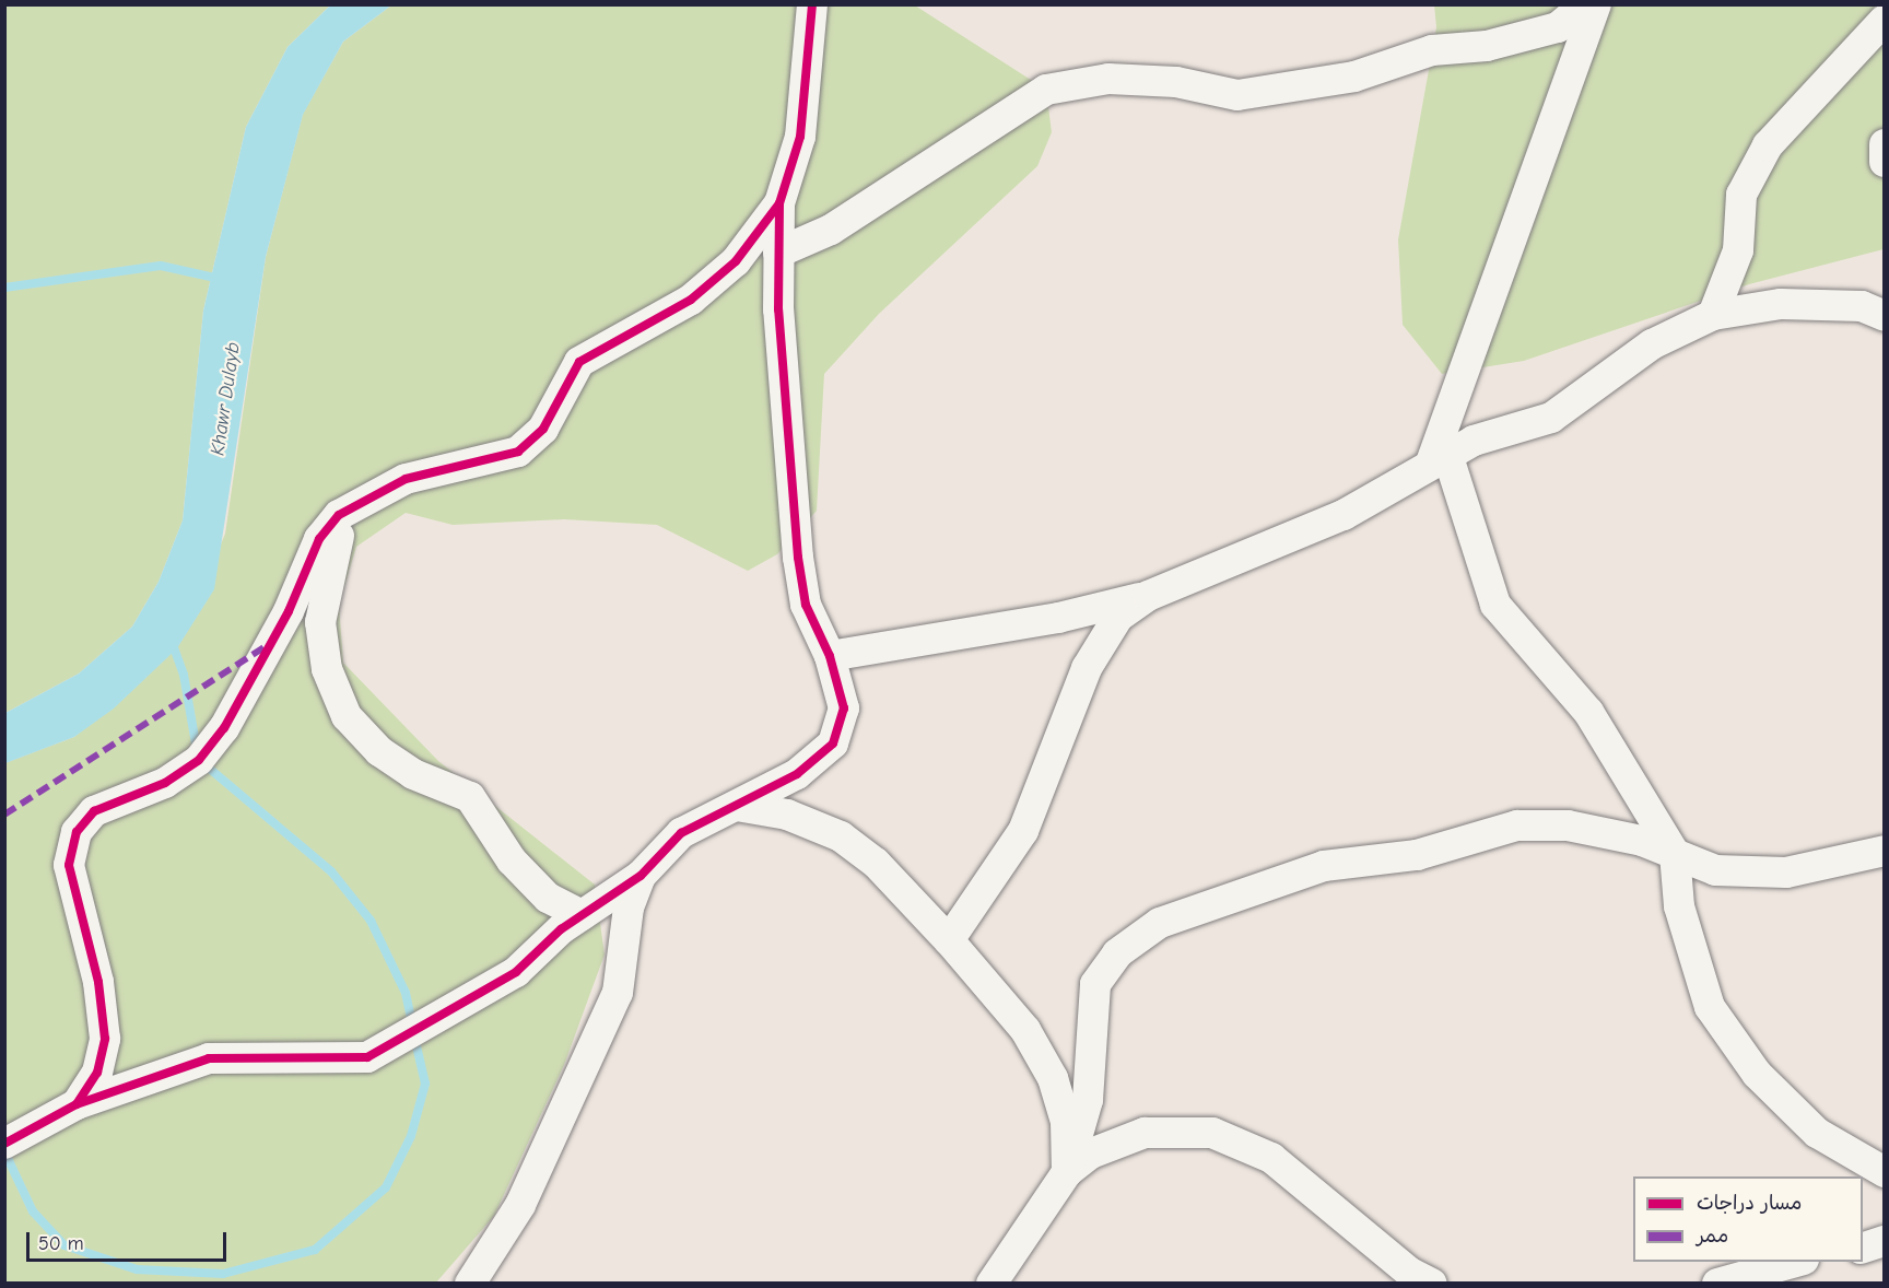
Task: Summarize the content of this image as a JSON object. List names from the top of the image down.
{
  "water": ["Khawr Dulayb"],
  "legend": ["مسار دراجات", "ممر"],
  "scale_bar": "50 m"
}
